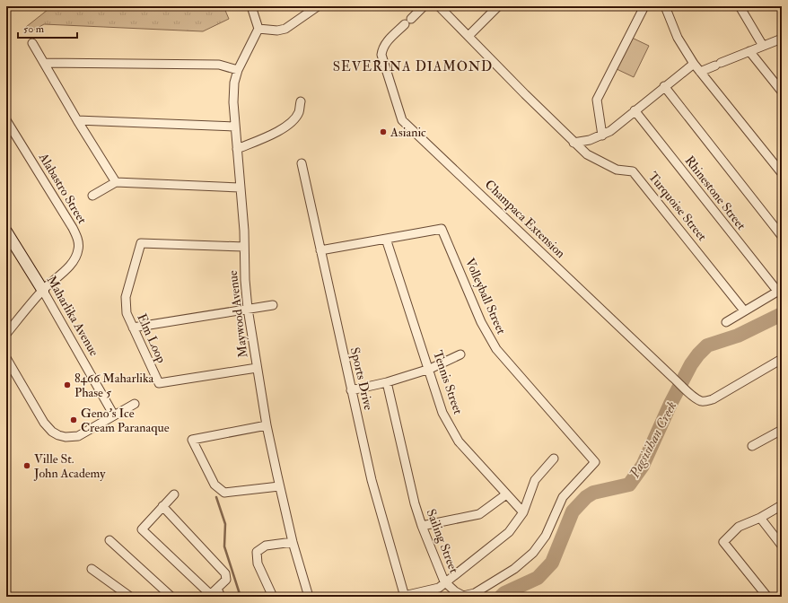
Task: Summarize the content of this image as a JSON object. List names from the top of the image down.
{
  "streets": {
    "street": [
      "Alabastro Street",
      "Rhinestone Street",
      "Turquoise Street",
      "Champaca Extension",
      "Volleyball Street",
      "Maywood Avenue",
      "Maharlika Avenue",
      "Elm Loop",
      "Sports Drive",
      "Tennis Street",
      "Sailing Street"
    ]
  },
  "crossings": [
    ["Alabastro Street", "Maharlika Avenue"],
    ["Volleyball Street", "Sports Drive"],
    ["Volleyball Street", "Tennis Street"],
    ["Volleyball Street", "Sailing Street"],
    ["Maywood Avenue", "Elm Loop"]
  ],
  "districts": ["SEVERINA DIAMOND"],
  "water": ["Pagsisihan Creek"],
  "places": [
    "Asianic",
    "8466 Maharlika Phase 5",
    "Geno’s Ice Cream Paranaque",
    "Ville St. John Academy"
  ],
  "scale_bar": "50 m"
}
